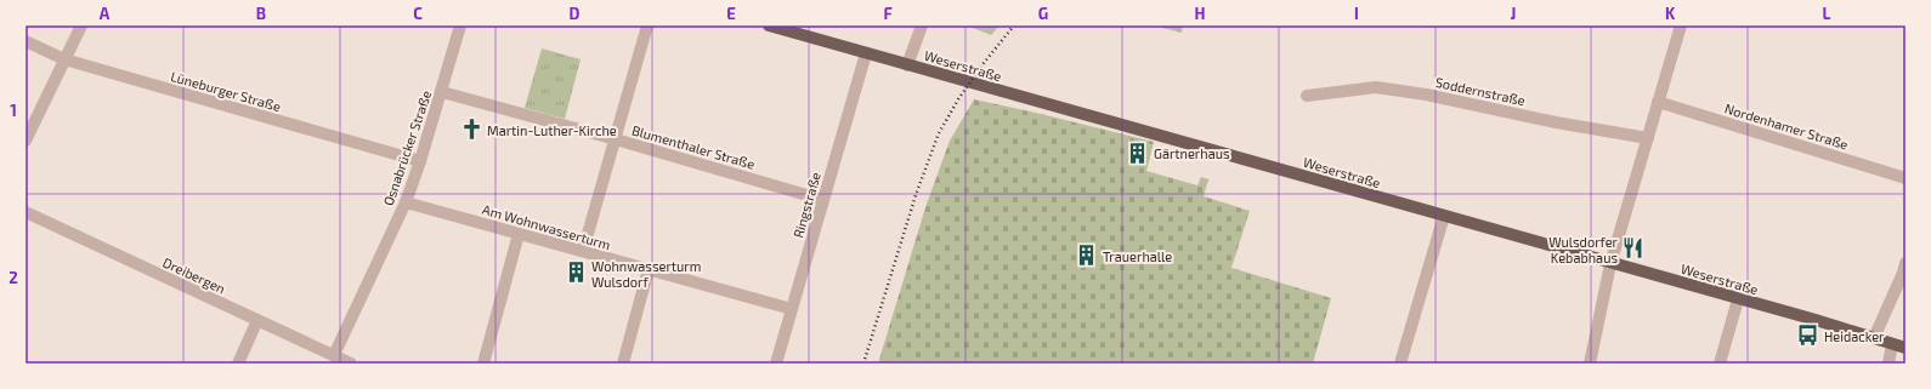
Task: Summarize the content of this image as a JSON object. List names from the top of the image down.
{
  "streets": {
    "main road": ["Weserstraße"],
    "street": [
      "Lüneburger Straße",
      "Soddernstraße",
      "Nordenhamer Straße",
      "Blumenthaler Straße",
      "Osnabrücker Straße",
      "Ringstraße",
      "Am Wohnwasserturm",
      "Dreibergen"
    ]
  },
  "crossings": [
    ["Weserstraße", "Ringstraße"],
    ["Lüneburger Straße", "Osnabrücker Straße"],
    ["Blumenthaler Straße", "Osnabrücker Straße"],
    ["Blumenthaler Straße", "Ringstraße"],
    ["Osnabrücker Straße", "Am Wohnwasserturm"],
    ["Osnabrücker Straße", "Dreibergen"],
    ["Ringstraße", "Am Wohnwasserturm"]
  ],
  "places": {
    "church": ["Martin-Luther-Kirche"],
    "building": ["Gärtnerhaus", "Trauerhalle", "Wohnwasserturm Wulsdorf"],
    "restaurant": ["Wulsdorfer Kebabhaus"],
    "bus stop": ["Heidacker"]
  },
  "grid": {
    "columns": [
      "A",
      "B",
      "C",
      "D",
      "E",
      "F",
      "G",
      "H",
      "I",
      "J",
      "K",
      "L"
    ],
    "rows": ["1", "2"]
  }
}
